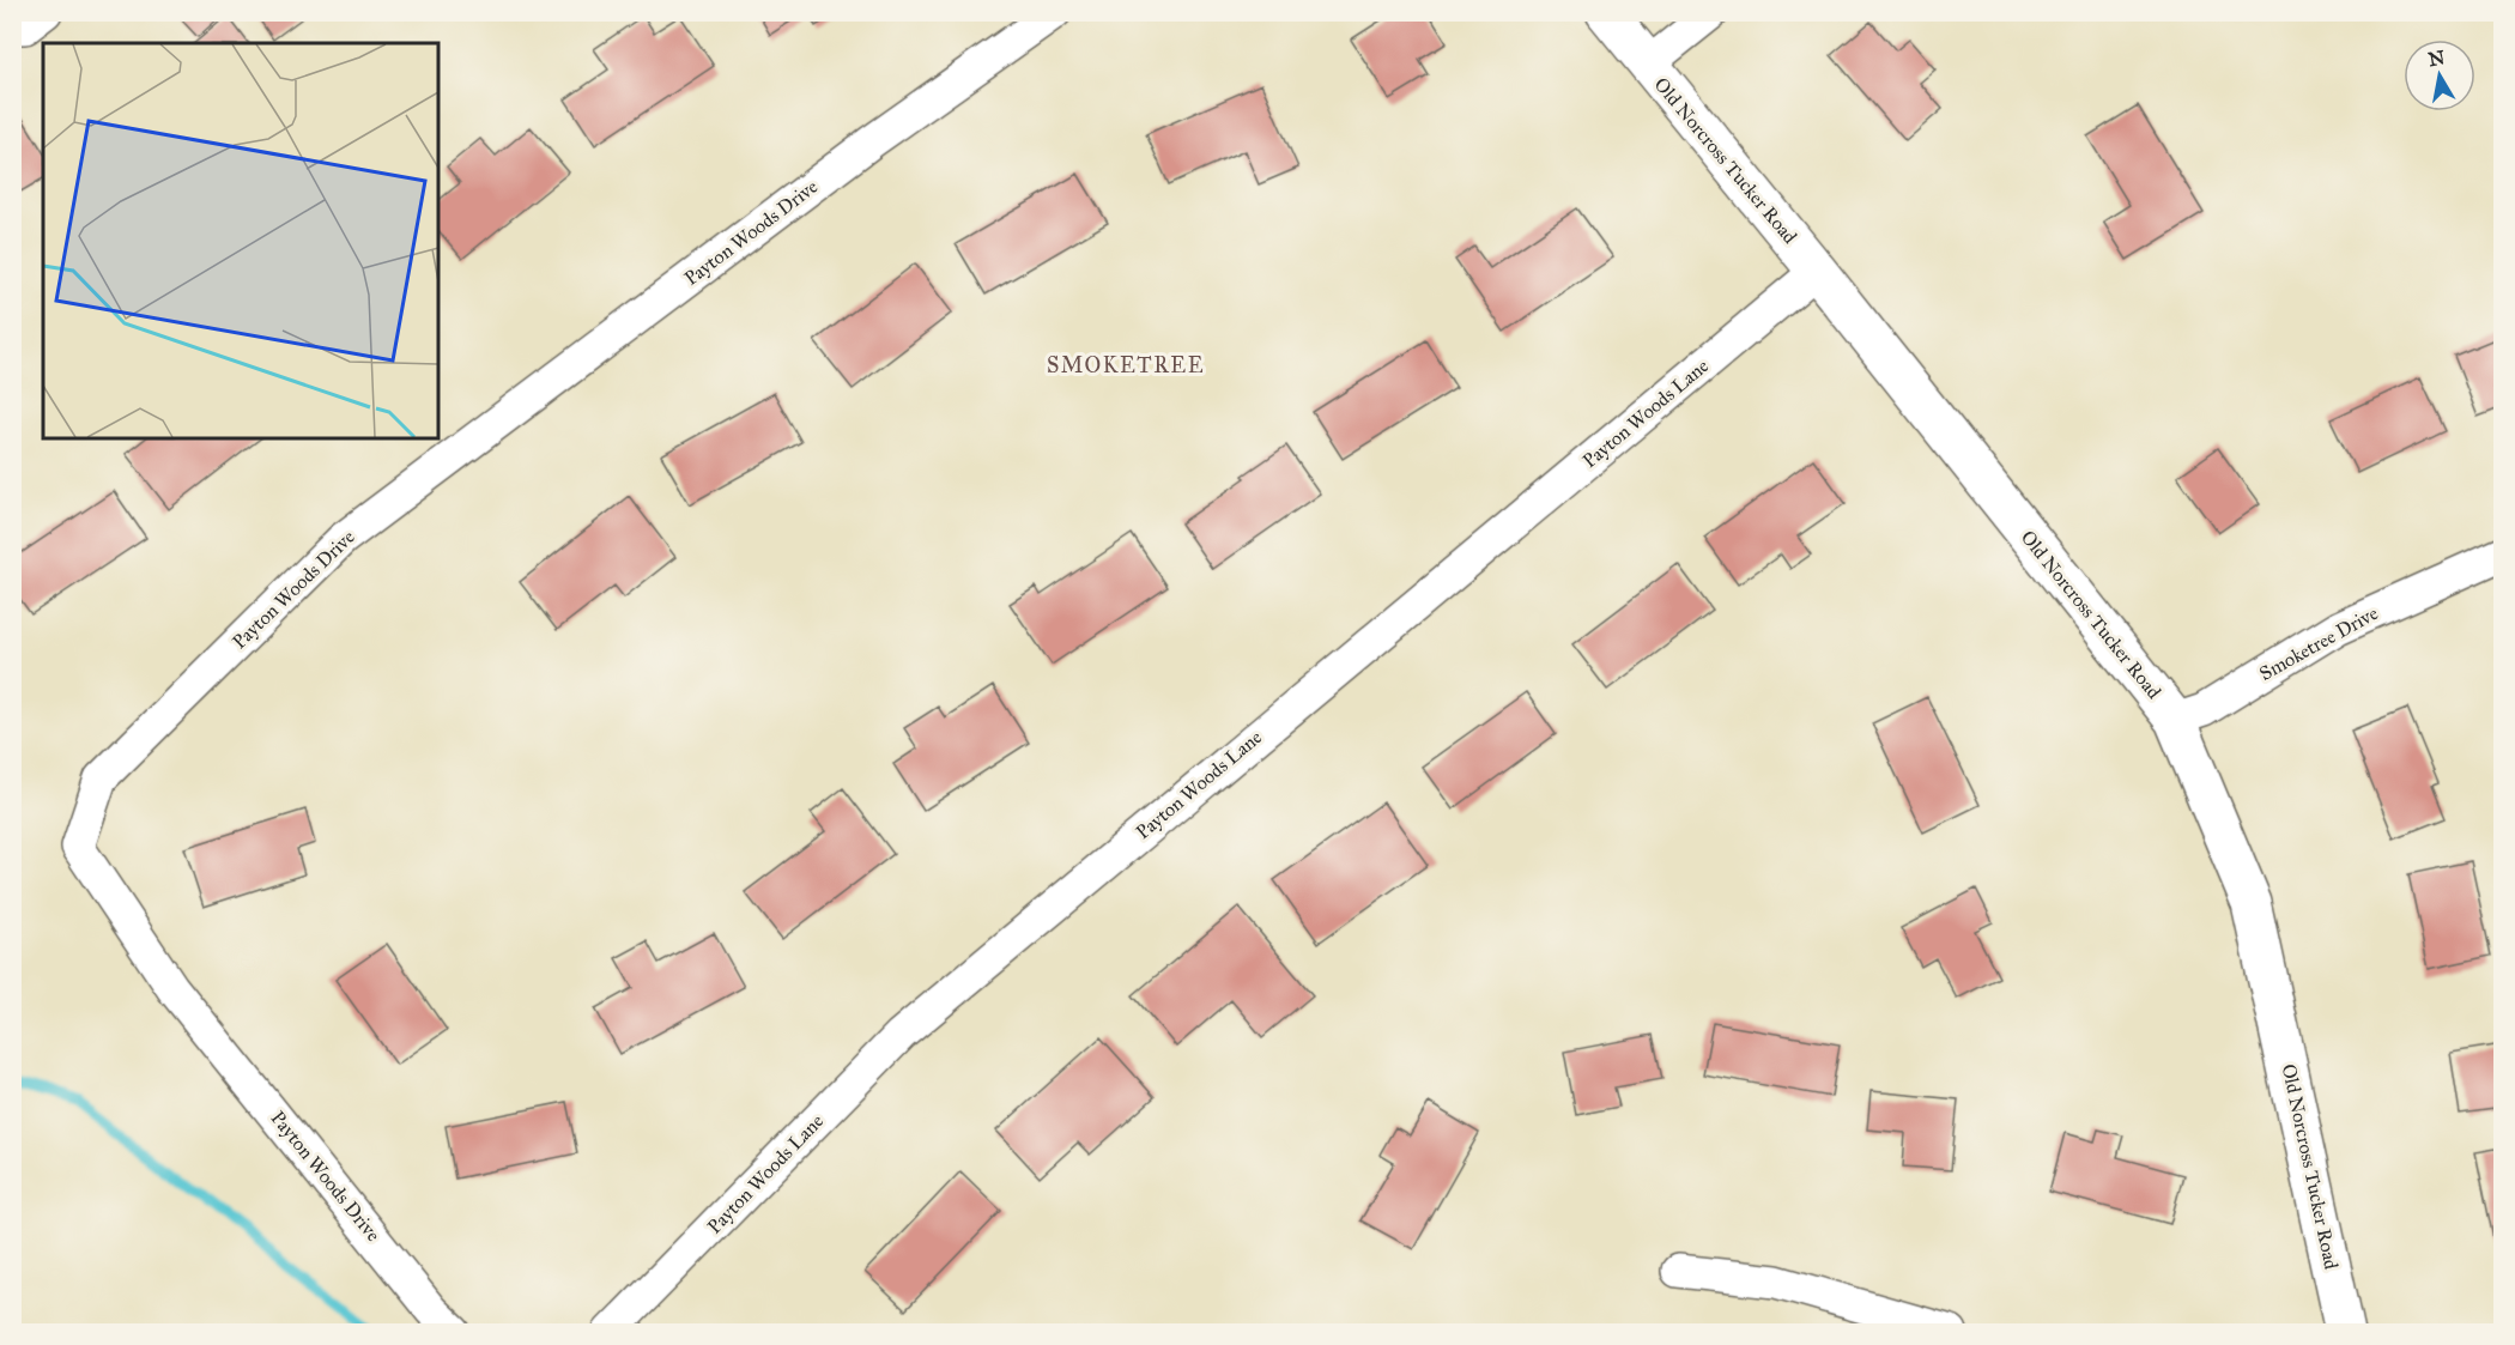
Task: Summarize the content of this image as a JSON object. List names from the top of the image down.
{
  "streets": {
    "street": [
      "Old Norcross Tucker Road",
      "Payton Woods Drive",
      "Payton Woods Lane",
      "Smoketree Drive"
    ]
  },
  "crossings": [
    ["Old Norcross Tucker Road", "Payton Woods Lane"],
    ["Old Norcross Tucker Road", "Smoketree Drive"]
  ],
  "districts": ["SMOKETREE"],
  "north": "top"
}
